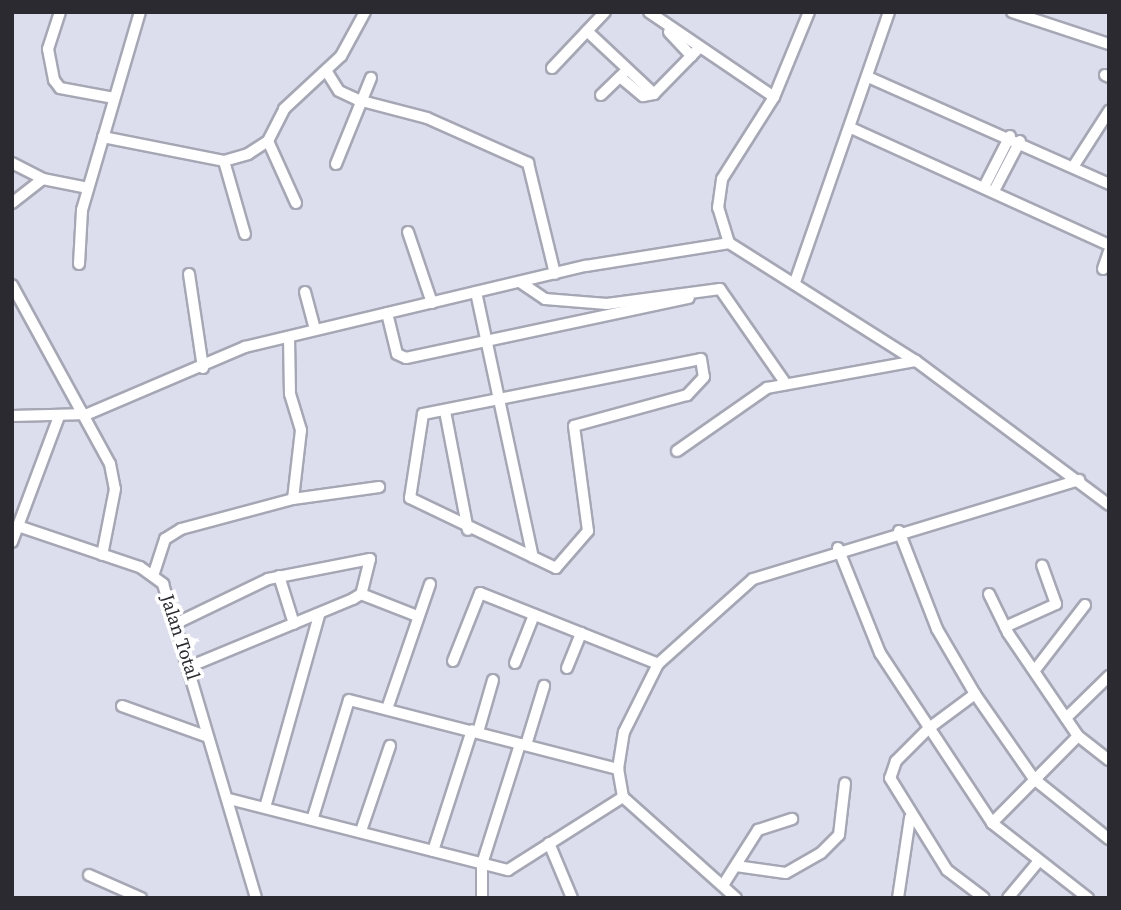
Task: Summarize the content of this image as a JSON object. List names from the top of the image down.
{
  "streets": {
    "street": ["Jalan Total"]
  }
}
